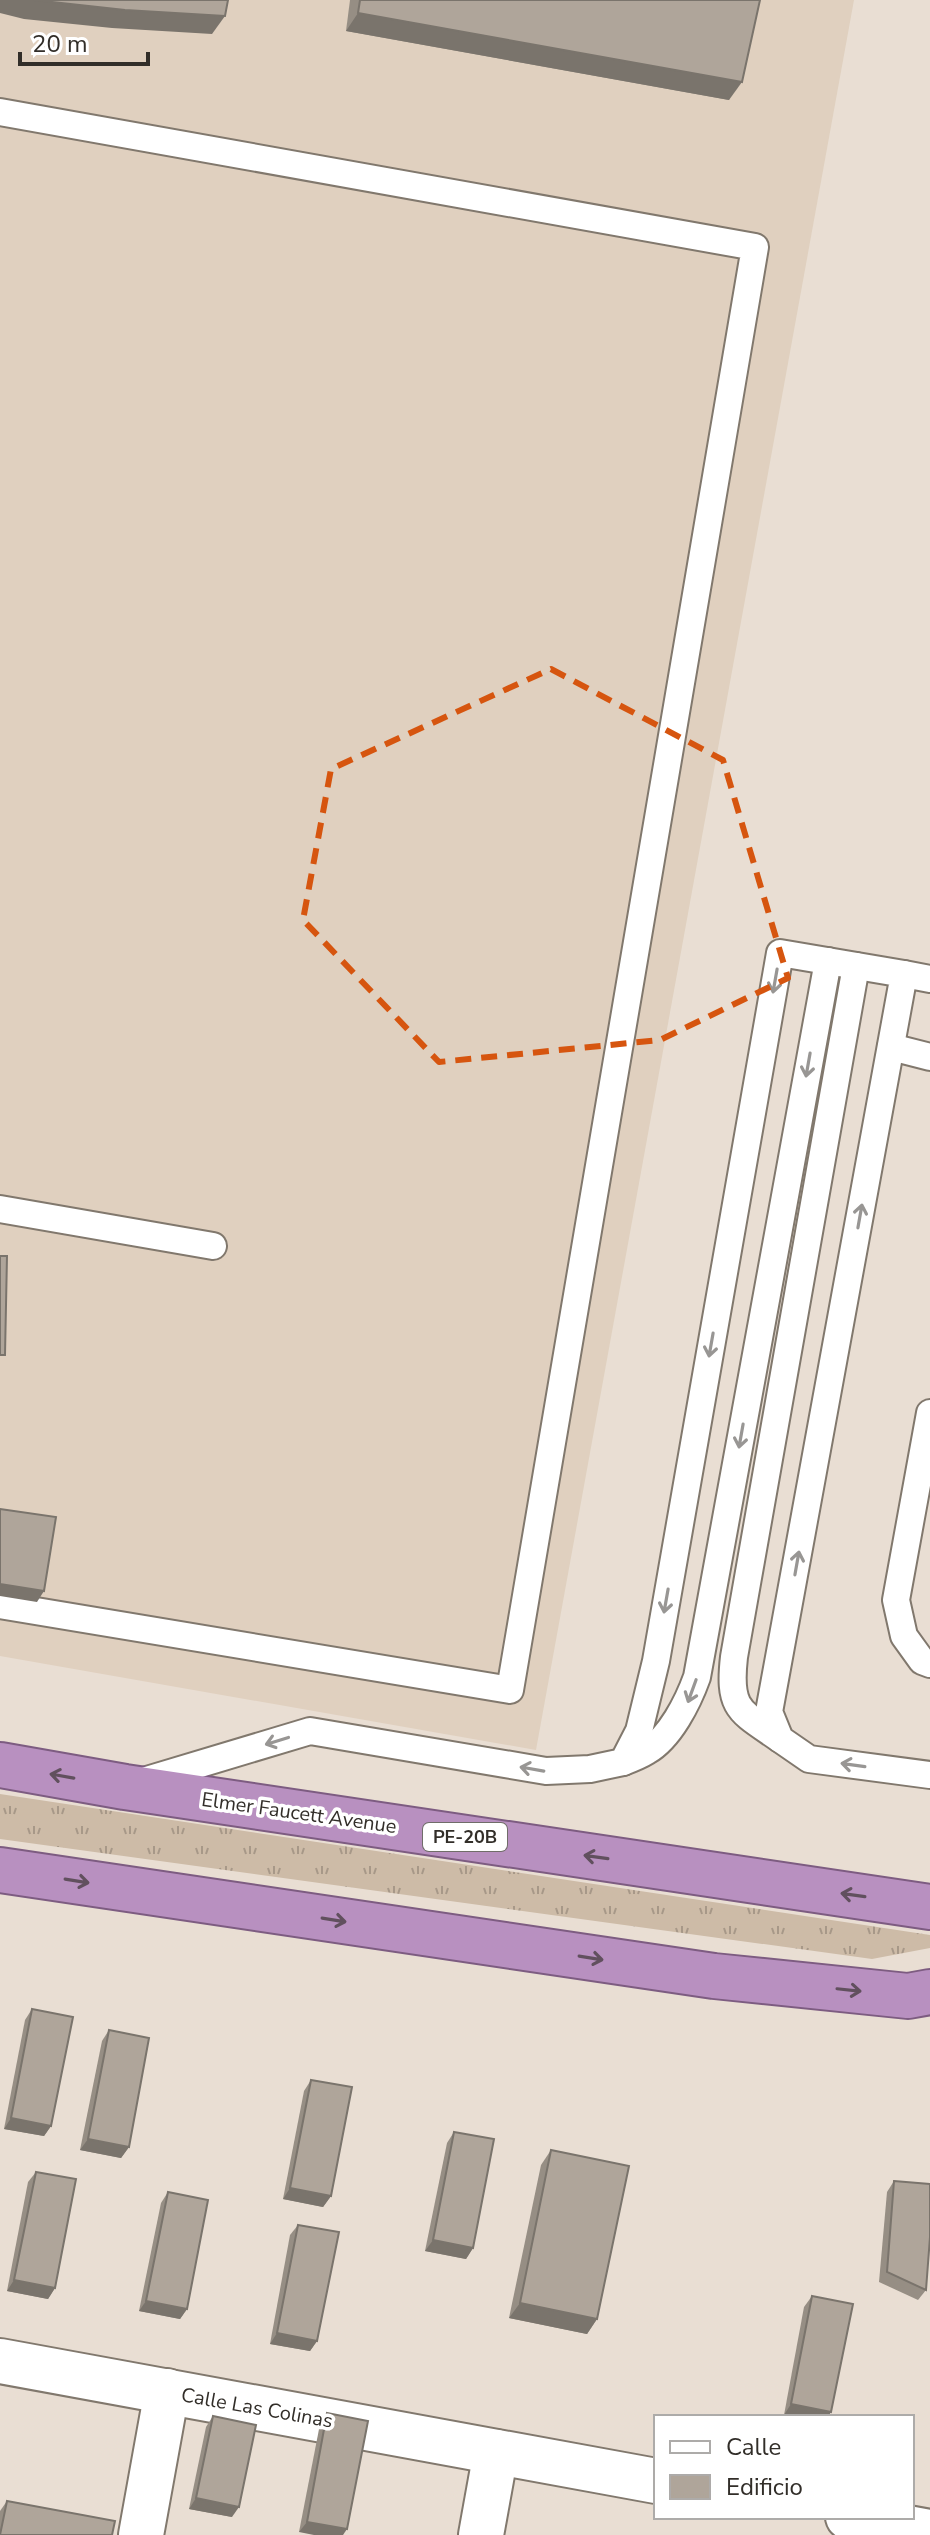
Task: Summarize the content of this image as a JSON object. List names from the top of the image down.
{
  "streets": {
    "highway": ["Elmer Faucett Avenue", "PE-20B"],
    "street": ["Calle Las Colinas"]
  },
  "legend": ["Calle", "Edificio"],
  "scale_bar": "20 m"
}
